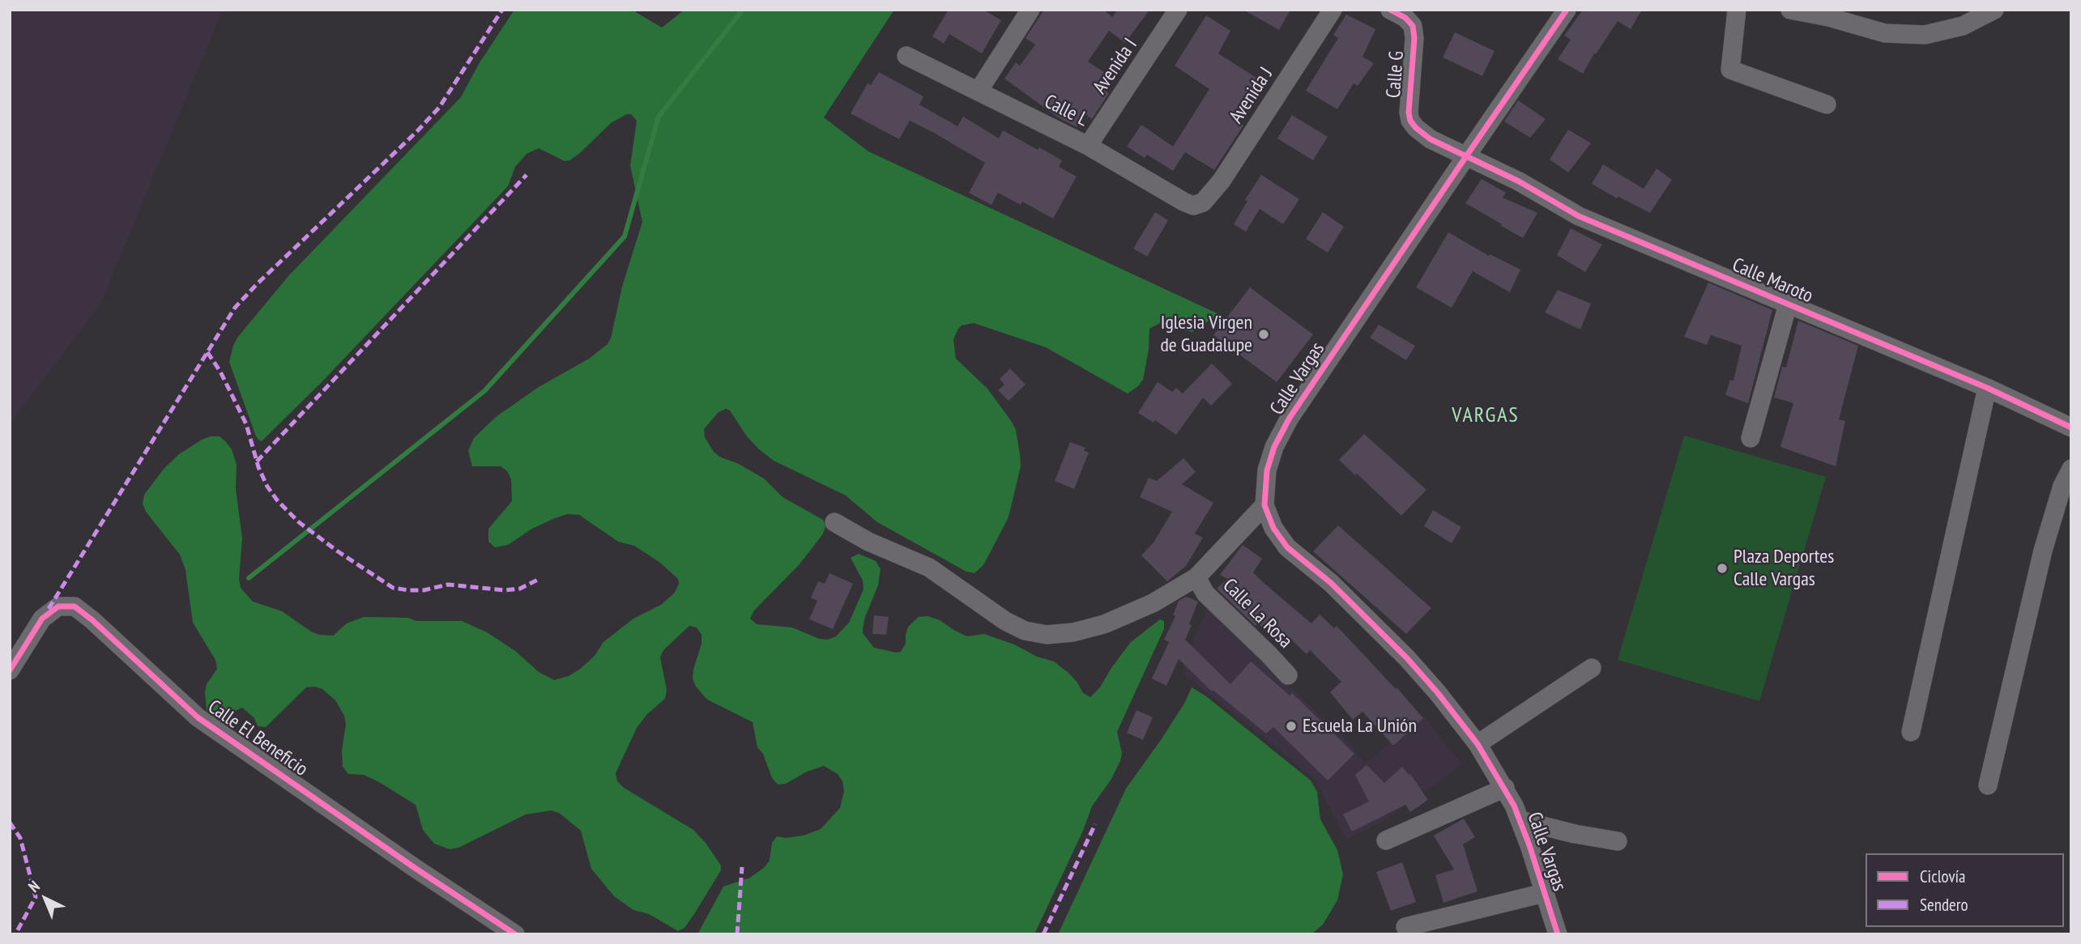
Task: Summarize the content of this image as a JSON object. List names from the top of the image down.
{
  "streets": {
    "street": [
      "Avenida I",
      "Calle G",
      "Avenida J",
      "Calle L",
      "Calle Maroto",
      "Calle Vargas",
      "Calle La Rosa",
      "Calle El Beneficio"
    ]
  },
  "crossings": [
    ["Avenida I", "Calle L"],
    ["Calle G", "Calle Maroto"],
    ["Calle G", "Calle Vargas"],
    ["Avenida J", "Calle L"],
    ["Calle Maroto", "Calle Vargas"],
    ["Calle Vargas", "Calle La Rosa"]
  ],
  "districts": ["VARGAS"],
  "places": ["Iglesia Virgen de Guadalupe", "Plaza Deportes Calle Vargas", "Escuela La Unión"],
  "legend": ["Ciclovía", "Sendero"],
  "north": "top left"
}
